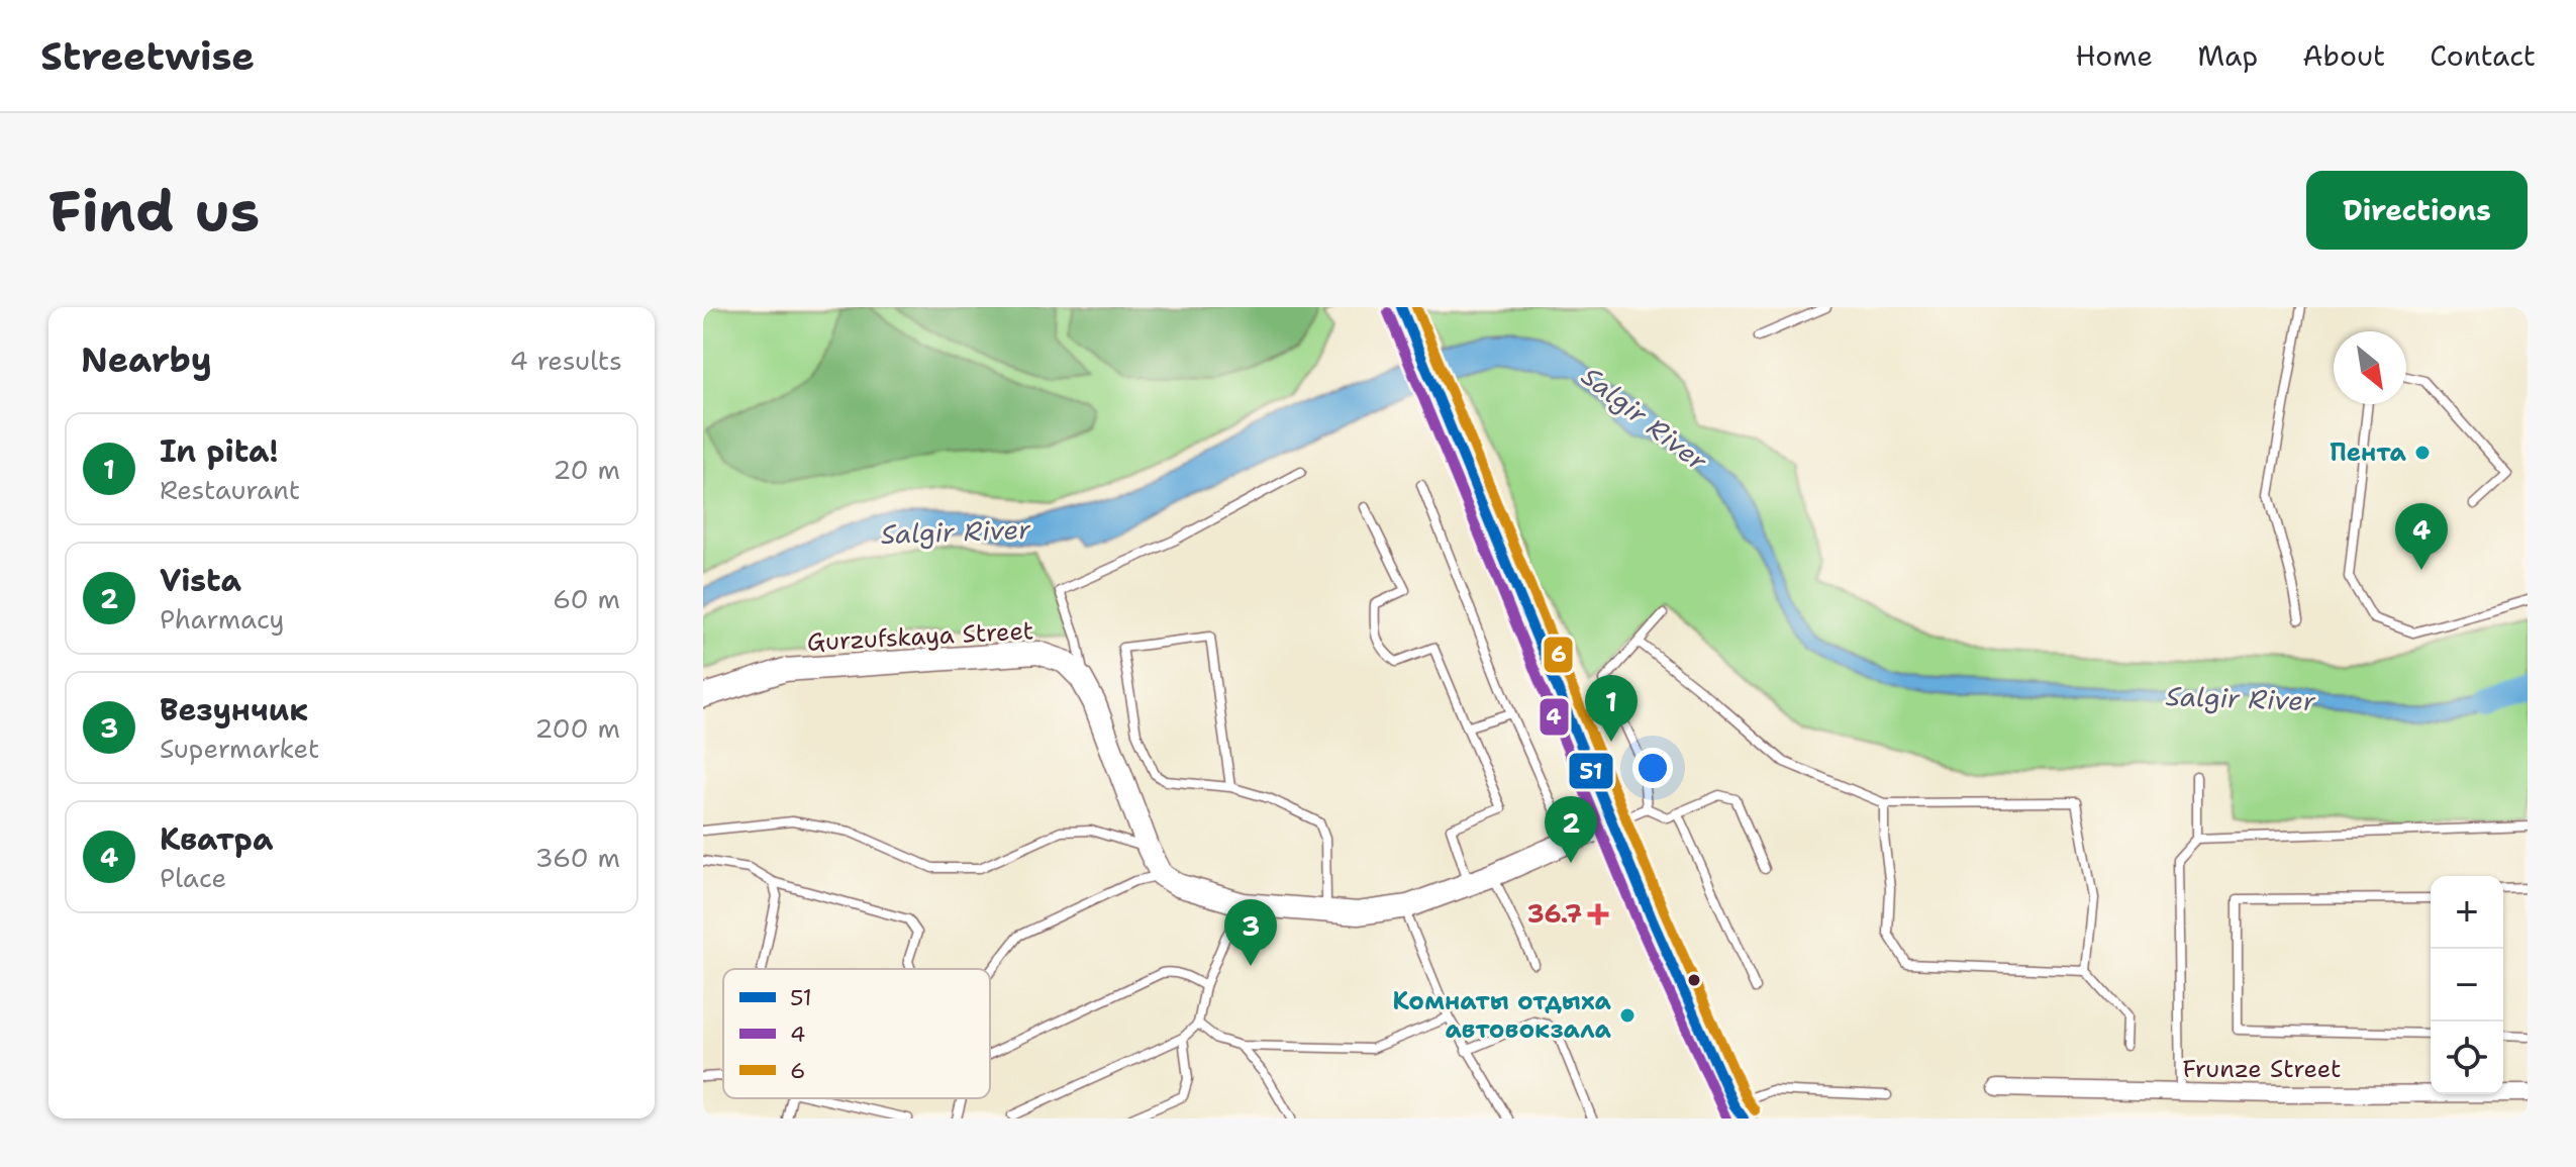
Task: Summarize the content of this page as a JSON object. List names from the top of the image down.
{
  "streets": {
    "main road": ["Gurzufskaya Street"],
    "street": ["Frunze Street"]
  },
  "water": ["Salgir River"],
  "places": {
    "other": ["Пента", "Комнаты отдыха автовокзала"],
    "health": ["36.7"]
  },
  "lines": ["transit line 51", "transit line 6", "transit line 4"],
  "legend": ["51", "4", "6"],
  "north": "bottom right",
  "page": {
    "header": "Streetwise",
    "nav": [
      "Home",
      "Map",
      "About",
      "Contact"
    ],
    "buttons": "Directions",
    "title": "Find us",
    "heading": ["Nearby", "4 results"],
    "list": [
      {
        "mark": "1",
        "name": "In pita!",
        "note": "Restaurant",
        "value": "20 m"
      },
      {
        "mark": "2",
        "name": "Vista",
        "note": "Pharmacy",
        "value": "60 m"
      },
      {
        "mark": "3",
        "name": "Везунчик",
        "note": "Supermarket",
        "value": "200 m"
      },
      {
        "mark": "4",
        "name": "Кватра",
        "note": "Place",
        "value": "360 m"
      }
    ],
    "pins": [
      "4",
      "1",
      "2",
      "3"
    ],
    "map_buttons": ["+", "−"]
  }
}
